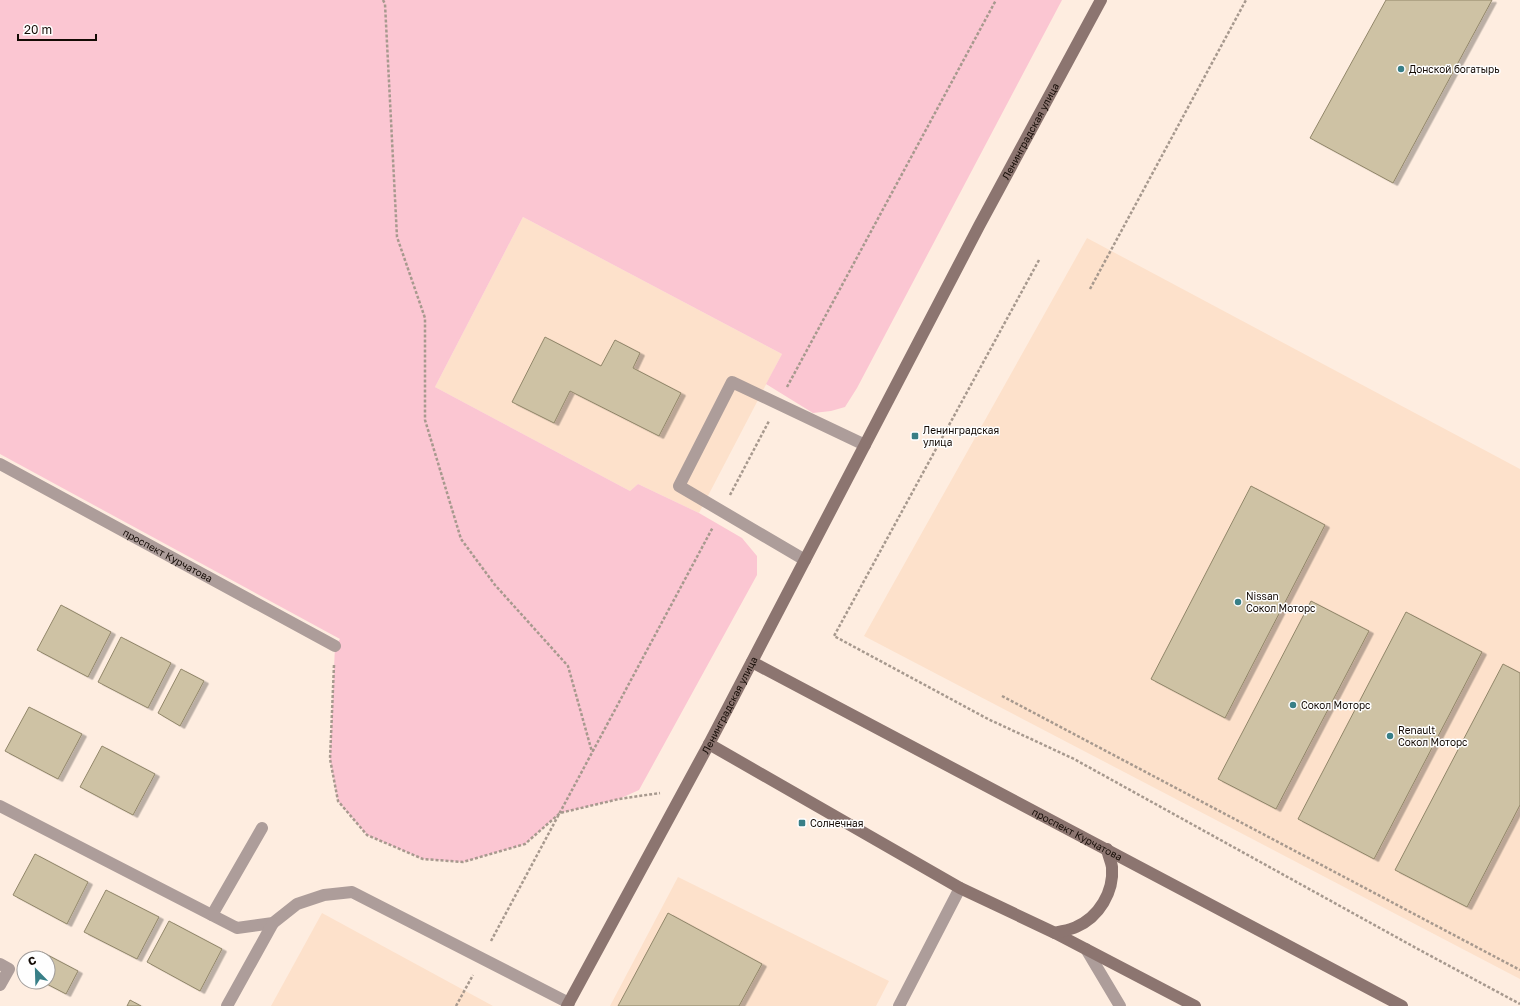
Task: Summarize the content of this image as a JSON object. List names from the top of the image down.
{
  "streets": {
    "street": ["Ленинградская улица", "проспект Курчатова"]
  },
  "crossings": [
    ["Ленинградская улица", "проспект Курчатова"]
  ],
  "places": {
    "other": [
      "Донской богатырь",
      "Nissan Сокол Моторс",
      "Сокол Моторс",
      "Renault Сокол Моторс"
    ],
    "transit": ["Ленинградская улица", "Солнечная"]
  },
  "scale_bar": "20 m",
  "north": "top left"
}
